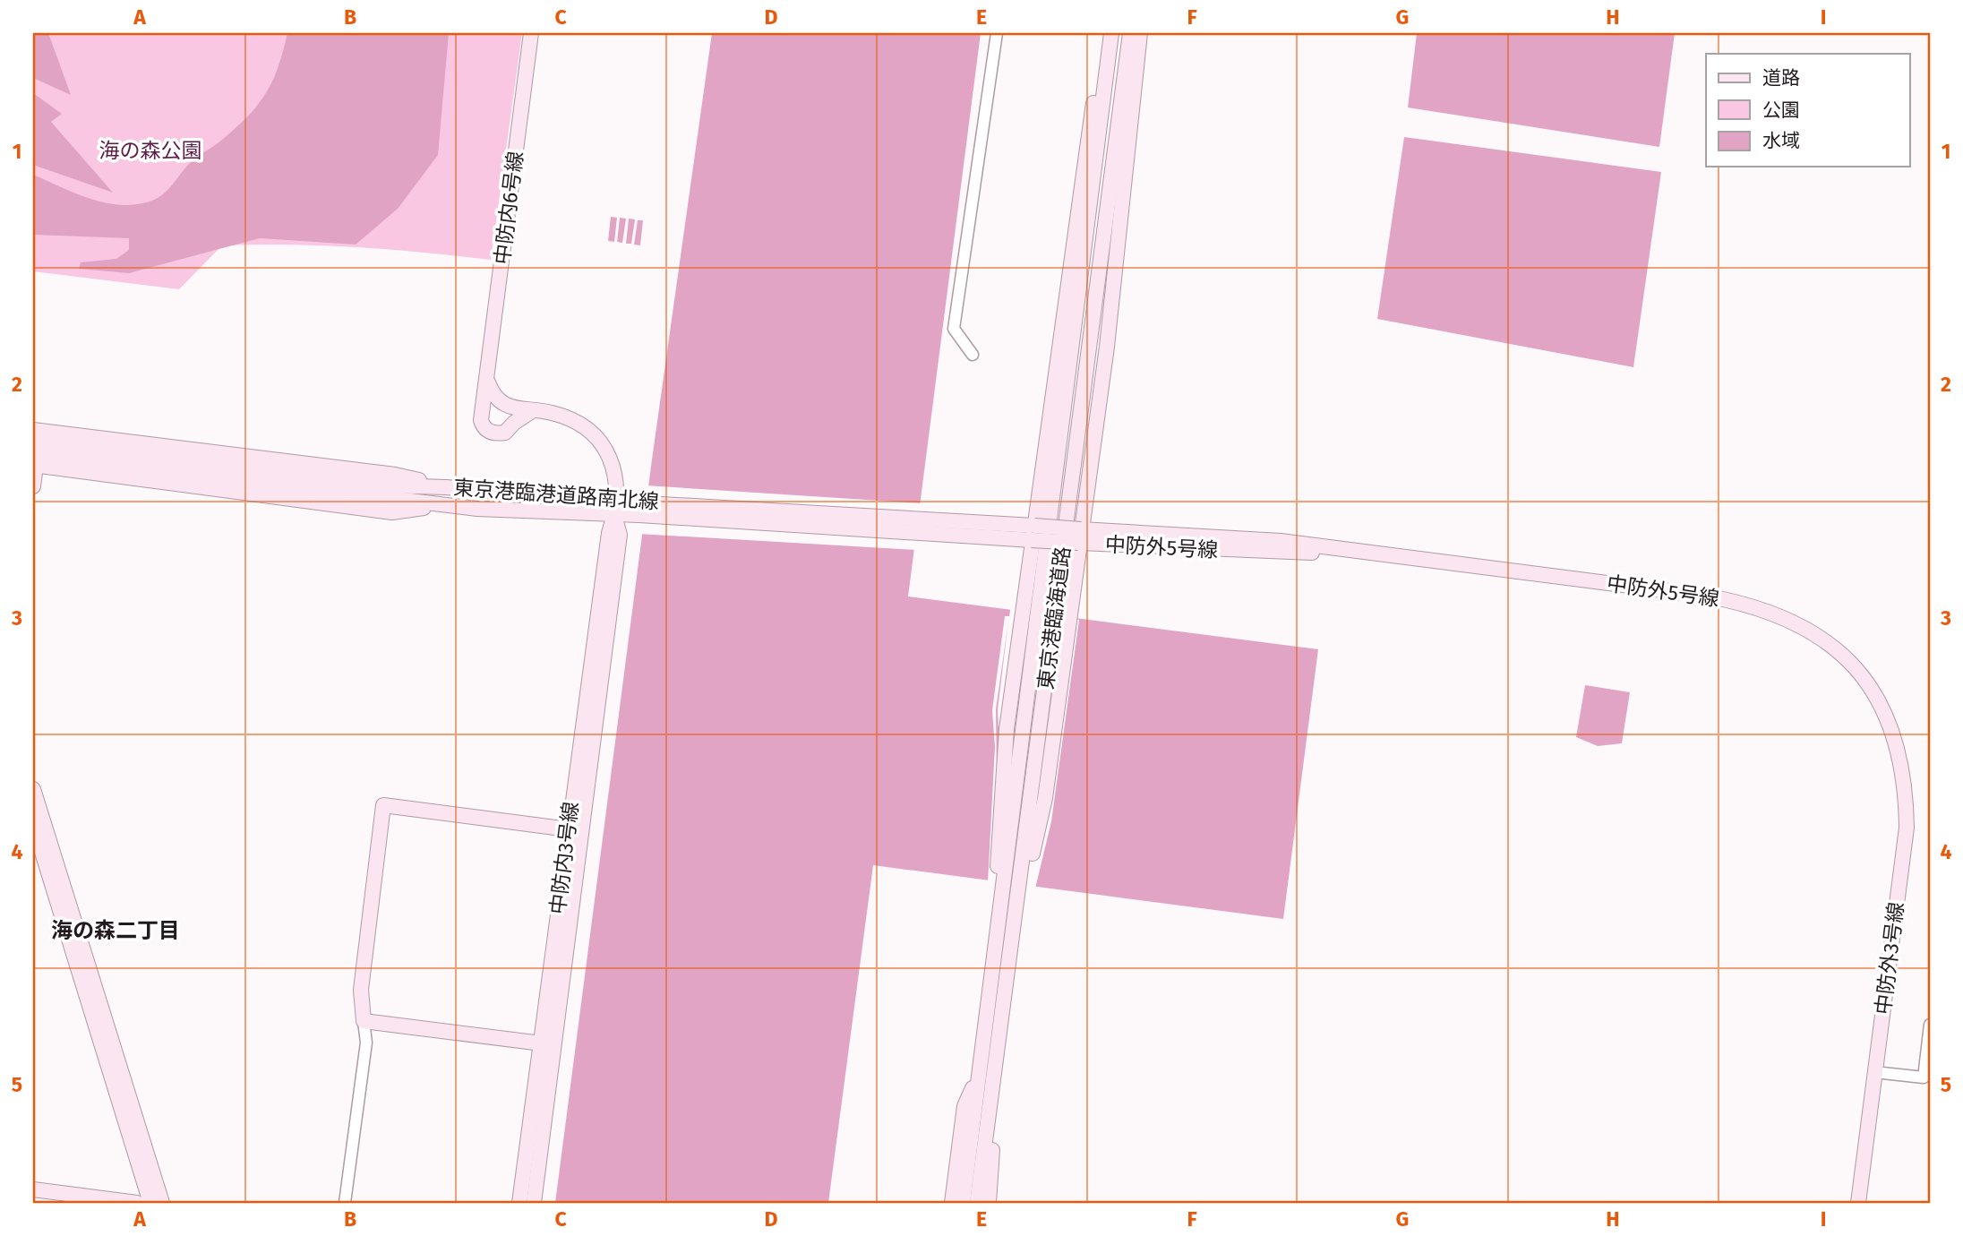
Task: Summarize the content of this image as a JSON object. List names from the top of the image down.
{
  "streets": {
    "street": [
      "中防内6号線",
      "東京港臨港道路南北線",
      "中防外5号線",
      "東京港臨海道路",
      "中防内3号線",
      "中防外3号線"
    ]
  },
  "crossings": [
    ["東京港臨港道路南北線", "中防外5号線"],
    ["東京港臨港道路南北線", "中防内3号線"],
    ["中防外5号線", "中防外3号線"]
  ],
  "districts": ["海の森二丁目"],
  "parks": ["海の森公園"],
  "legend": ["道路", "公園", "水域"],
  "grid": {
    "columns": [
      "A",
      "B",
      "C",
      "D",
      "E",
      "F",
      "G",
      "H",
      "I"
    ],
    "rows": [
      "1",
      "2",
      "3",
      "4",
      "5"
    ]
  }
}
